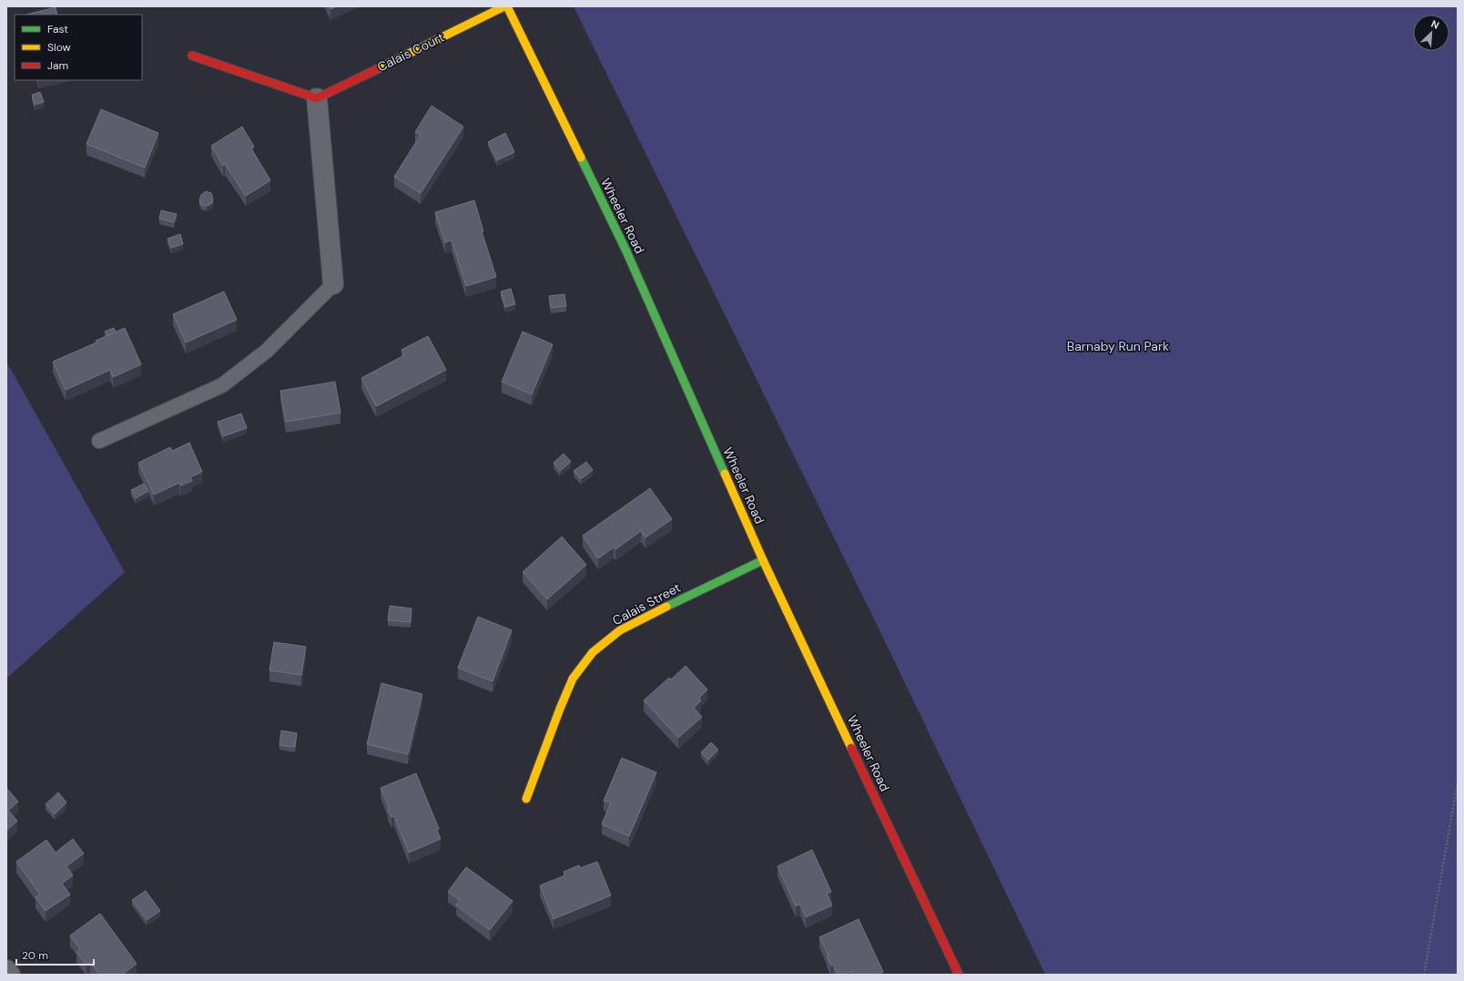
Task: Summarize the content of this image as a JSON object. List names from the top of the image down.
{
  "streets": {
    "main road": ["Calais Court", "Wheeler Road", "Calais Street"]
  },
  "crossings": [
    ["Calais Court", "Wheeler Road"],
    ["Wheeler Road", "Calais Street"]
  ],
  "parks": ["Barnaby Run Park"],
  "legend": ["Fast", "Slow", "Jam"],
  "scale_bar": "20 m",
  "north": "top right"
}
